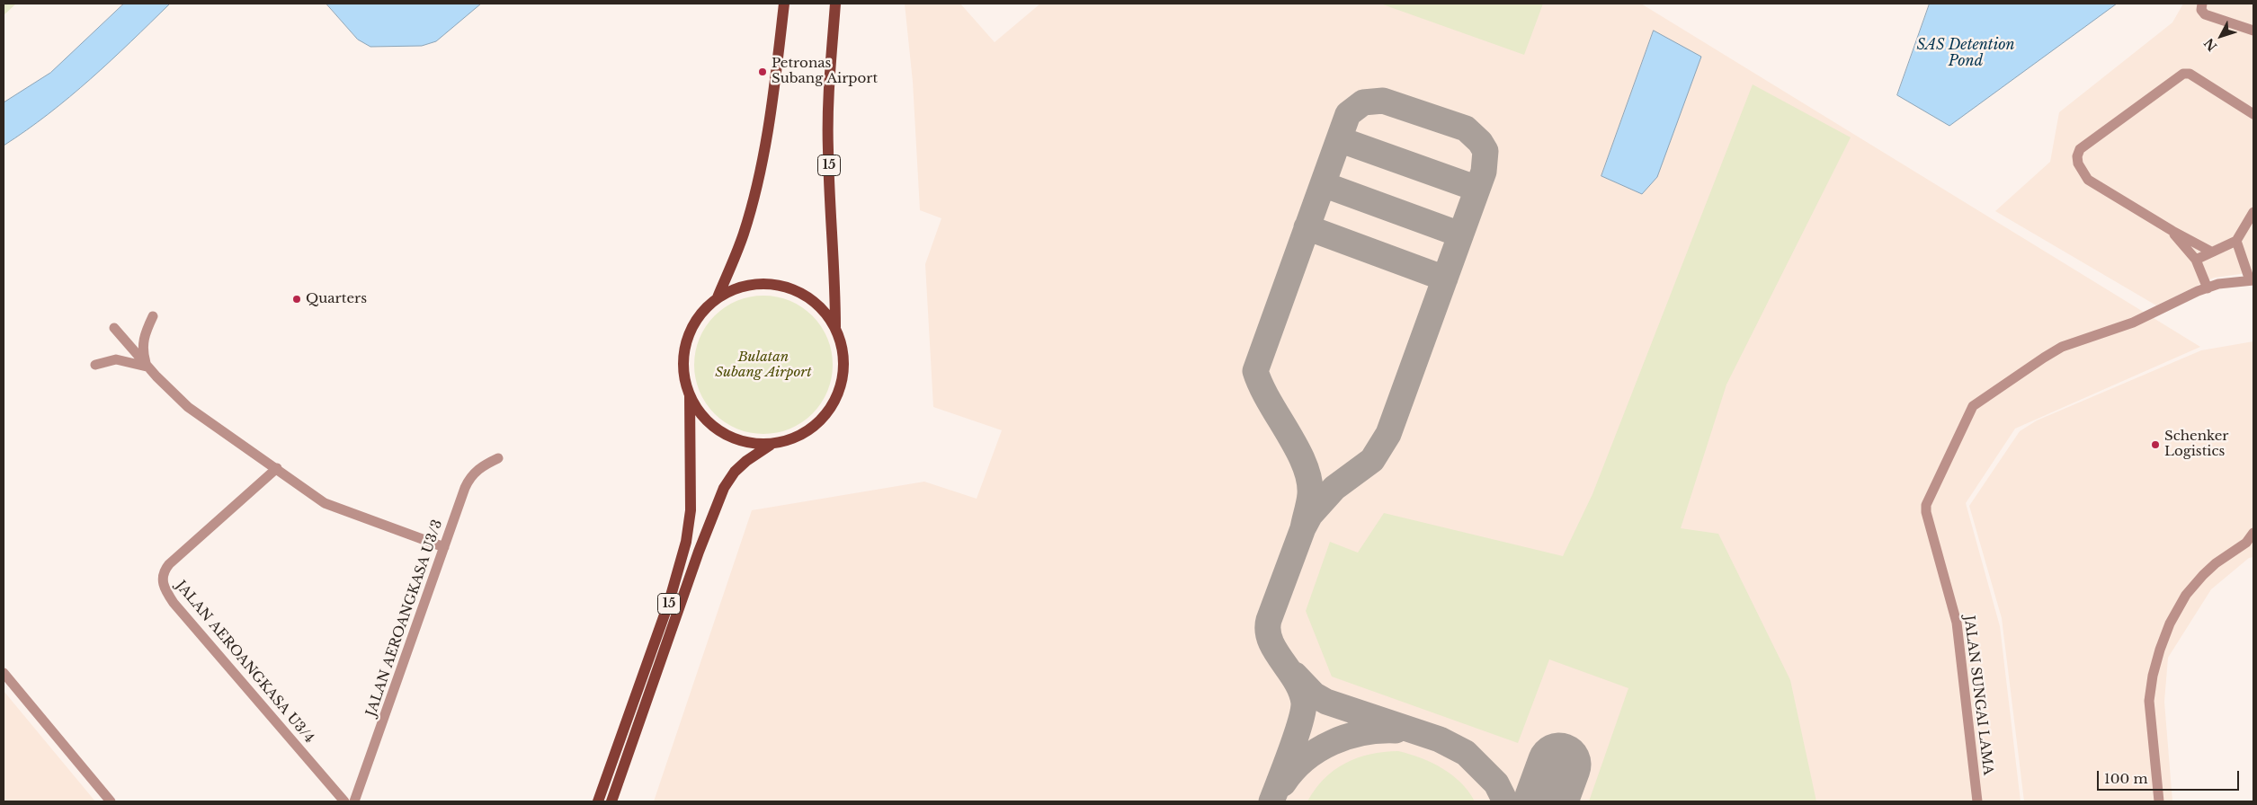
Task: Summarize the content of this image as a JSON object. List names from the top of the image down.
{
  "streets": {
    "main road": ["15"],
    "street": ["JALAN AEROANGKASA U3/3", "JALAN AEROANGKASA U3/4", "JALAN SUNGAI LAMA"]
  },
  "water": ["SAS Detention Pond"],
  "parks": ["Bulatan Subang Airport"],
  "places": ["Petronas Subang Airport", "Quarters", "Schenker Logistics"],
  "scale_bar": "100 m",
  "north": "bottom left"
}
